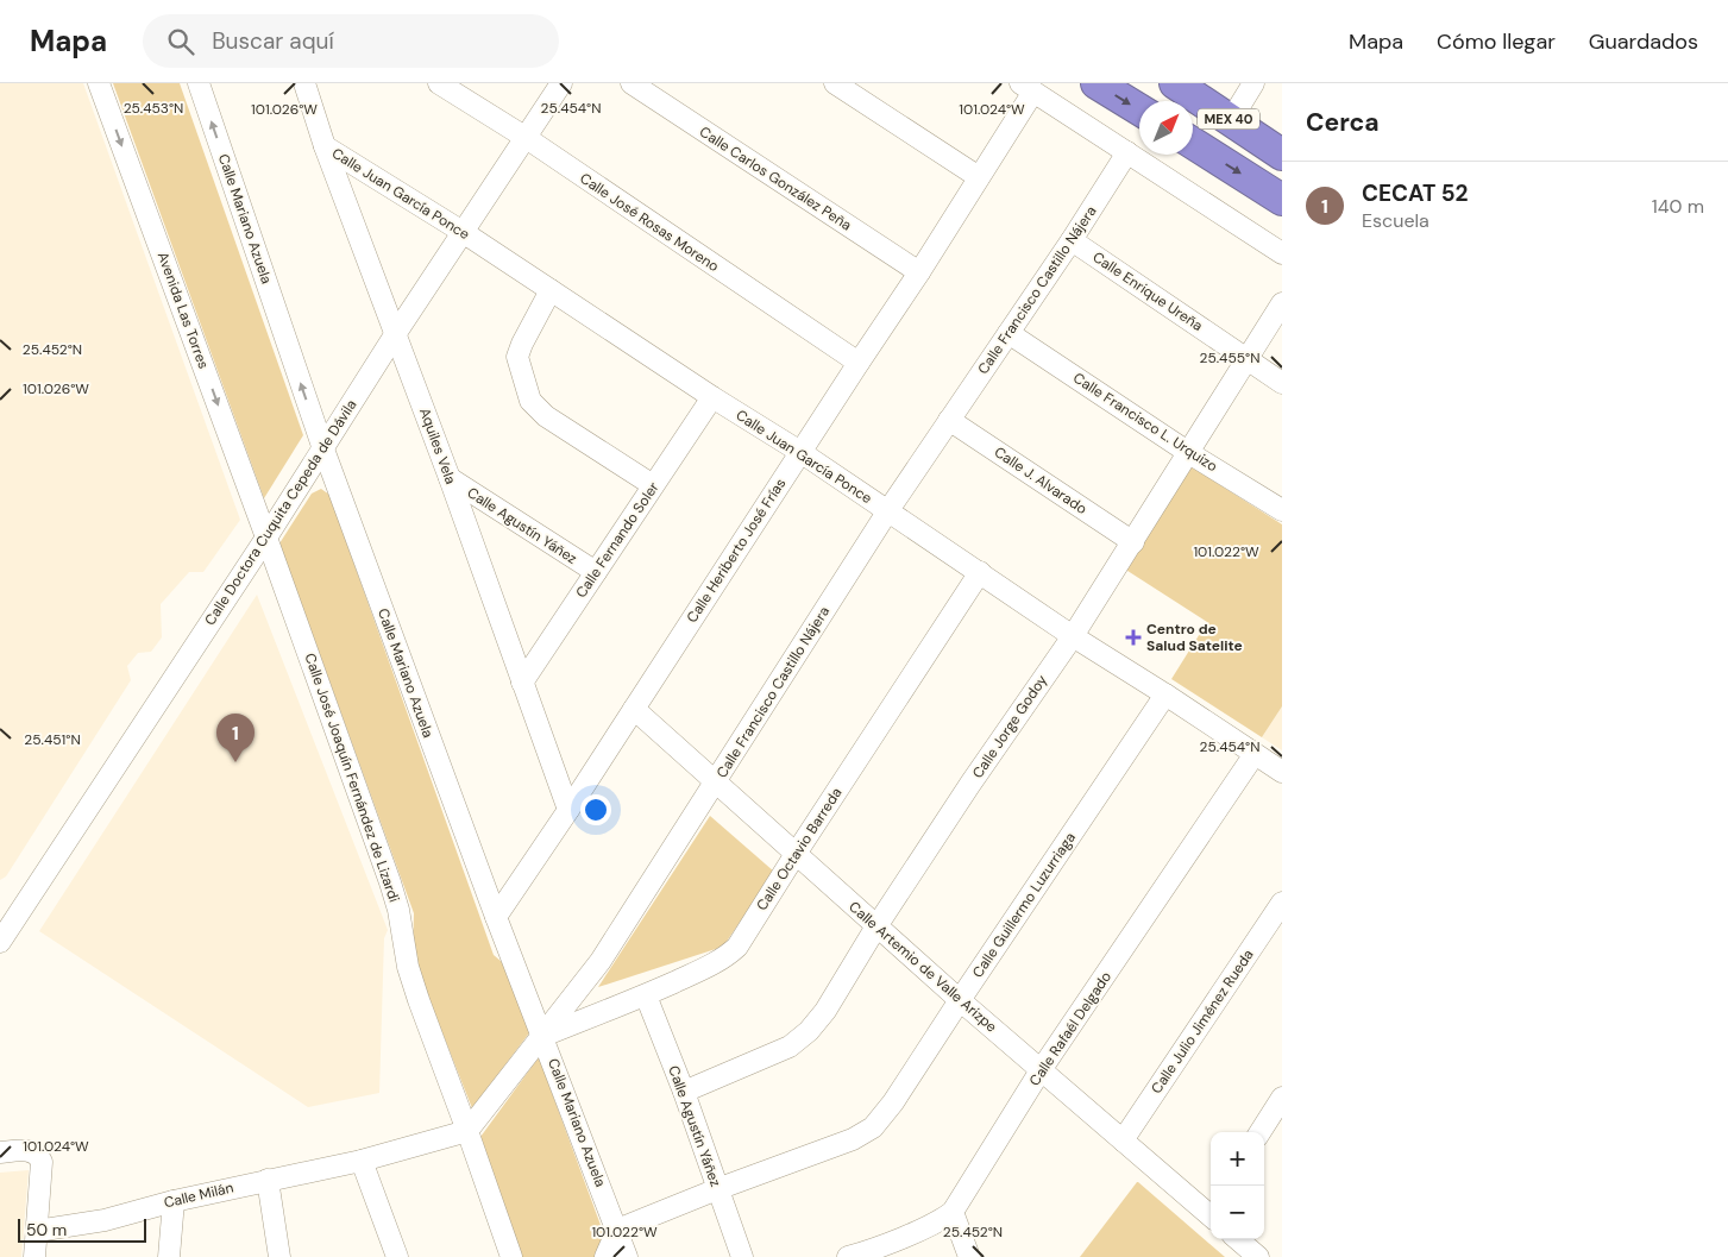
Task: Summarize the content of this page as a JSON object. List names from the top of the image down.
{
  "streets": {
    "highway": ["MEX 40"],
    "street": [
      "Calle Carlos González Peña",
      "Calle Juan García Ponce",
      "Calle Mariano Azuela",
      "Calle José Rosas Moreno",
      "Calle Francisco Castillo Nájera",
      "Calle Enrique Ureña",
      "Avenida Las Torres",
      "Calle Francisco L. Urquizo",
      "Aquiles Vela",
      "Calle J. Alvarado",
      "Calle Doctora Cuquita Cepeda de Dávila",
      "Calle Agustín Yáñez",
      "Calle Fernando Soler",
      "Calle Heriberto José Frías",
      "Calle Jorge Godoy",
      "Calle José Joaquín Fernández de Lizardi",
      "Calle Octavio Barreda",
      "Calle Guillermo Luzurriaga",
      "Calle Artemio de Valle Arizpe",
      "Calle Julio Jiménez Rueda",
      "Calle Rafaél Delgado",
      "Calle Milán"
    ]
  },
  "crossings": [
    ["Calle Carlos González Peña", "Calle Heriberto José Frías"],
    ["Calle Juan García Ponce", "Calle Francisco Castillo Nájera"],
    ["Calle Juan García Ponce", "Aquiles Vela"],
    ["Calle Juan García Ponce", "Calle Doctora Cuquita Cepeda de Dávila"],
    ["Calle Juan García Ponce", "Calle Fernando Soler"],
    ["Calle Juan García Ponce", "Calle Heriberto José Frías"],
    ["Calle Juan García Ponce", "Calle Jorge Godoy"],
    ["Calle Juan García Ponce", "Calle Octavio Barreda"],
    ["Calle Juan García Ponce", "Calle Guillermo Luzurriaga"],
    ["Calle Juan García Ponce", "Calle Rafaél Delgado"],
    ["Calle Mariano Azuela", "Calle Francisco Castillo Nájera"],
    ["Calle Mariano Azuela", "Calle Doctora Cuquita Cepeda de Dávila"],
    ["Calle Mariano Azuela", "Calle Heriberto José Frías"],
    ["Calle Mariano Azuela", "Calle Octavio Barreda"],
    ["Calle Mariano Azuela", "Calle Guillermo Luzurriaga"],
    ["Calle José Rosas Moreno", "Calle Doctora Cuquita Cepeda de Dávila"],
    ["Calle José Rosas Moreno", "Calle Heriberto José Frías"],
    ["Calle Francisco Castillo Nájera", "Calle Enrique Ureña"],
    ["Calle Francisco Castillo Nájera", "Calle Francisco L. Urquizo"],
    ["Calle Francisco Castillo Nájera", "Calle J. Alvarado"],
    ["Calle Francisco Castillo Nájera", "Calle José Joaquín Fernández de Lizardi"],
    ["Calle Francisco Castillo Nájera", "Calle Octavio Barreda"],
    ["Calle Francisco Castillo Nájera", "Calle Artemio de Valle Arizpe"],
    ["Calle Enrique Ureña", "Calle Jorge Godoy"],
    ["Avenida Las Torres", "Calle Doctora Cuquita Cepeda de Dávila"],
    ["Avenida Las Torres", "Calle José Joaquín Fernández de Lizardi"],
    ["Calle Francisco L. Urquizo", "Calle Jorge Godoy"],
    ["Aquiles Vela", "Calle Doctora Cuquita Cepeda de Dávila"],
    ["Aquiles Vela", "Calle Agustín Yáñez"],
    ["Aquiles Vela", "Calle Fernando Soler"],
    ["Aquiles Vela", "Calle Heriberto José Frías"],
    ["Calle J. Alvarado", "Calle Jorge Godoy"],
    ["Calle Doctora Cuquita Cepeda de Dávila", "Calle José Joaquín Fernández de Lizardi"],
    ["Calle Agustín Yáñez", "Calle Fernando Soler"],
    ["Calle Agustín Yáñez", "Calle Jorge Godoy"],
    ["Calle Agustín Yáñez", "Calle Octavio Barreda"],
    ["Calle Agustín Yáñez", "Calle Guillermo Luzurriaga"],
    ["Calle Heriberto José Frías", "Calle Artemio de Valle Arizpe"],
    ["Calle Jorge Godoy", "Calle Artemio de Valle Arizpe"],
    ["Calle Octavio Barreda", "Calle Artemio de Valle Arizpe"],
    ["Calle Guillermo Luzurriaga", "Calle Artemio de Valle Arizpe"],
    ["Calle Artemio de Valle Arizpe", "Calle Julio Jiménez Rueda"],
    ["Calle Artemio de Valle Arizpe", "Calle Rafaél Delgado"]
  ],
  "one_way": ["Avenida Las Torres"],
  "places": {
    "health": ["Centro de Salud Satelite"]
  },
  "scale_bar": "50 m",
  "north": "top right",
  "page": {
    "header": "Mapa",
    "search": "Buscar aquí",
    "nav": ["Mapa", "Cómo llegar", "Guardados"],
    "heading": "Cerca",
    "list": [
      {
        "mark": "1",
        "name": "CECAT 52",
        "note": "Escuela",
        "value": "140 m"
      }
    ],
    "pins": "1",
    "map_buttons": ["+", "−"],
    "scale": "50 m"
  },
  "coordinates": [
    "25.453°N",
    "25.454°N",
    "101.024°W",
    "101.026°W",
    "25.452°N",
    "25.455°N",
    "101.022°W",
    "25.451°N"
  ]
}
